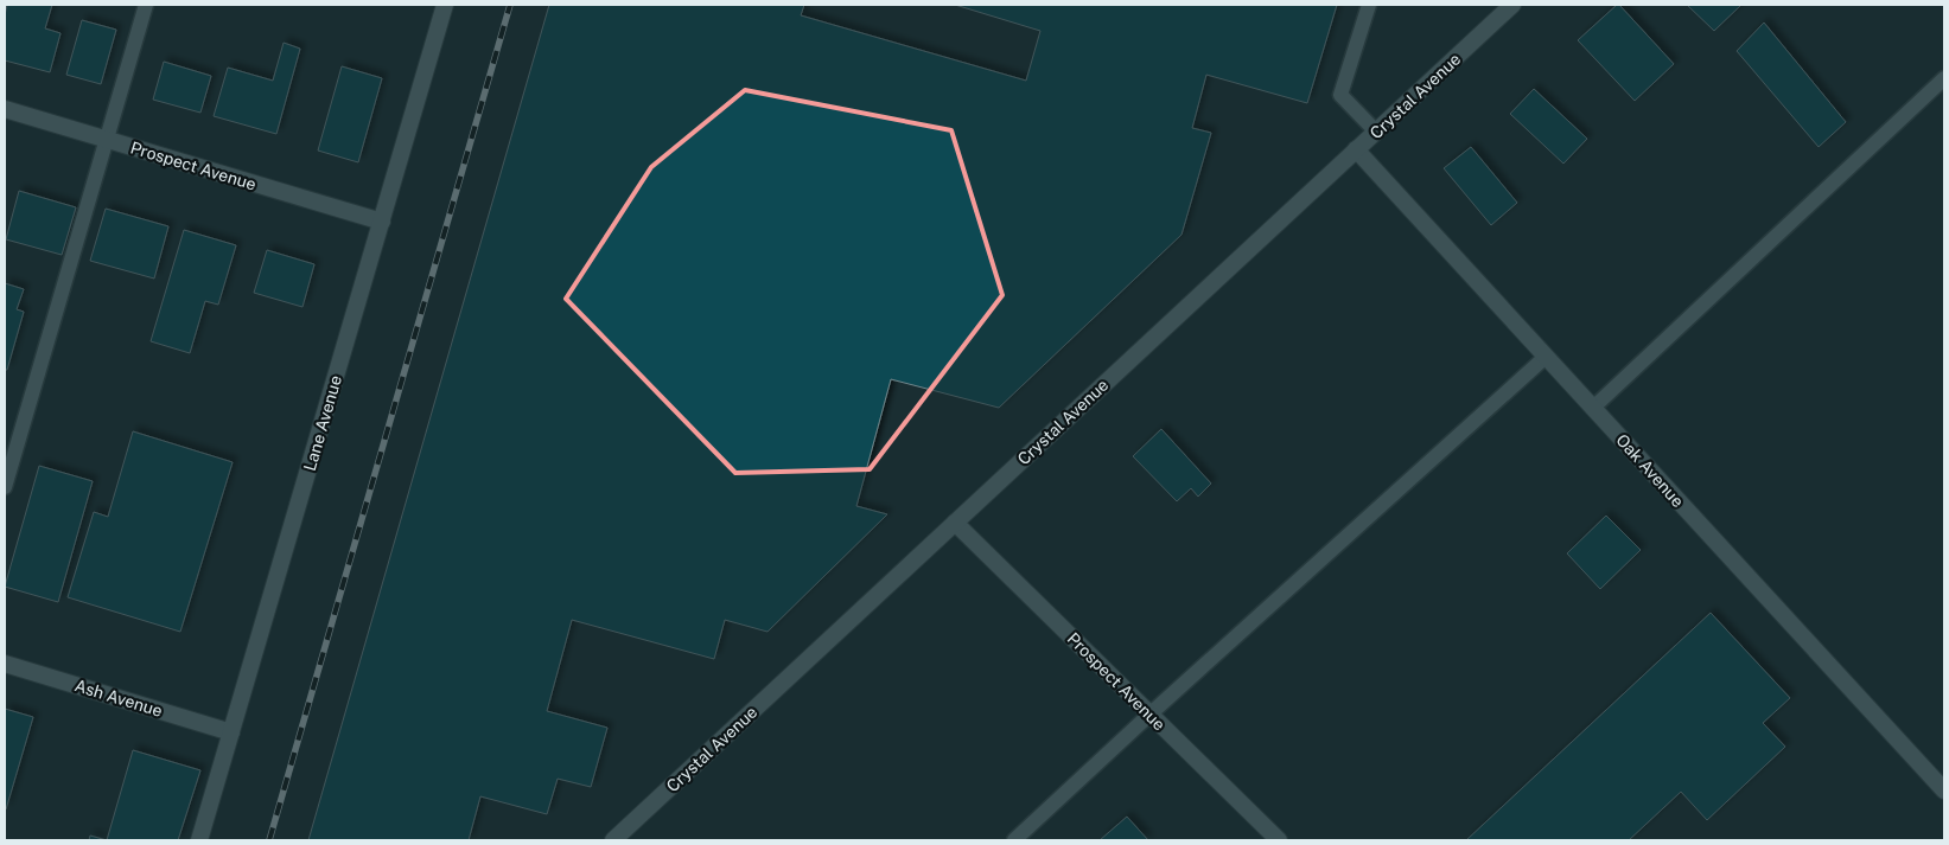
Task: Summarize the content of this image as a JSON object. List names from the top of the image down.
{
  "streets": {
    "street": [
      "Crystal Avenue",
      "Prospect Avenue",
      "Lane Avenue",
      "Oak Avenue",
      "Ash Avenue"
    ]
  },
  "crossings": [
    ["Crystal Avenue", "Prospect Avenue"],
    ["Crystal Avenue", "Oak Avenue"],
    ["Prospect Avenue", "Lane Avenue"],
    ["Lane Avenue", "Ash Avenue"]
  ]
}
